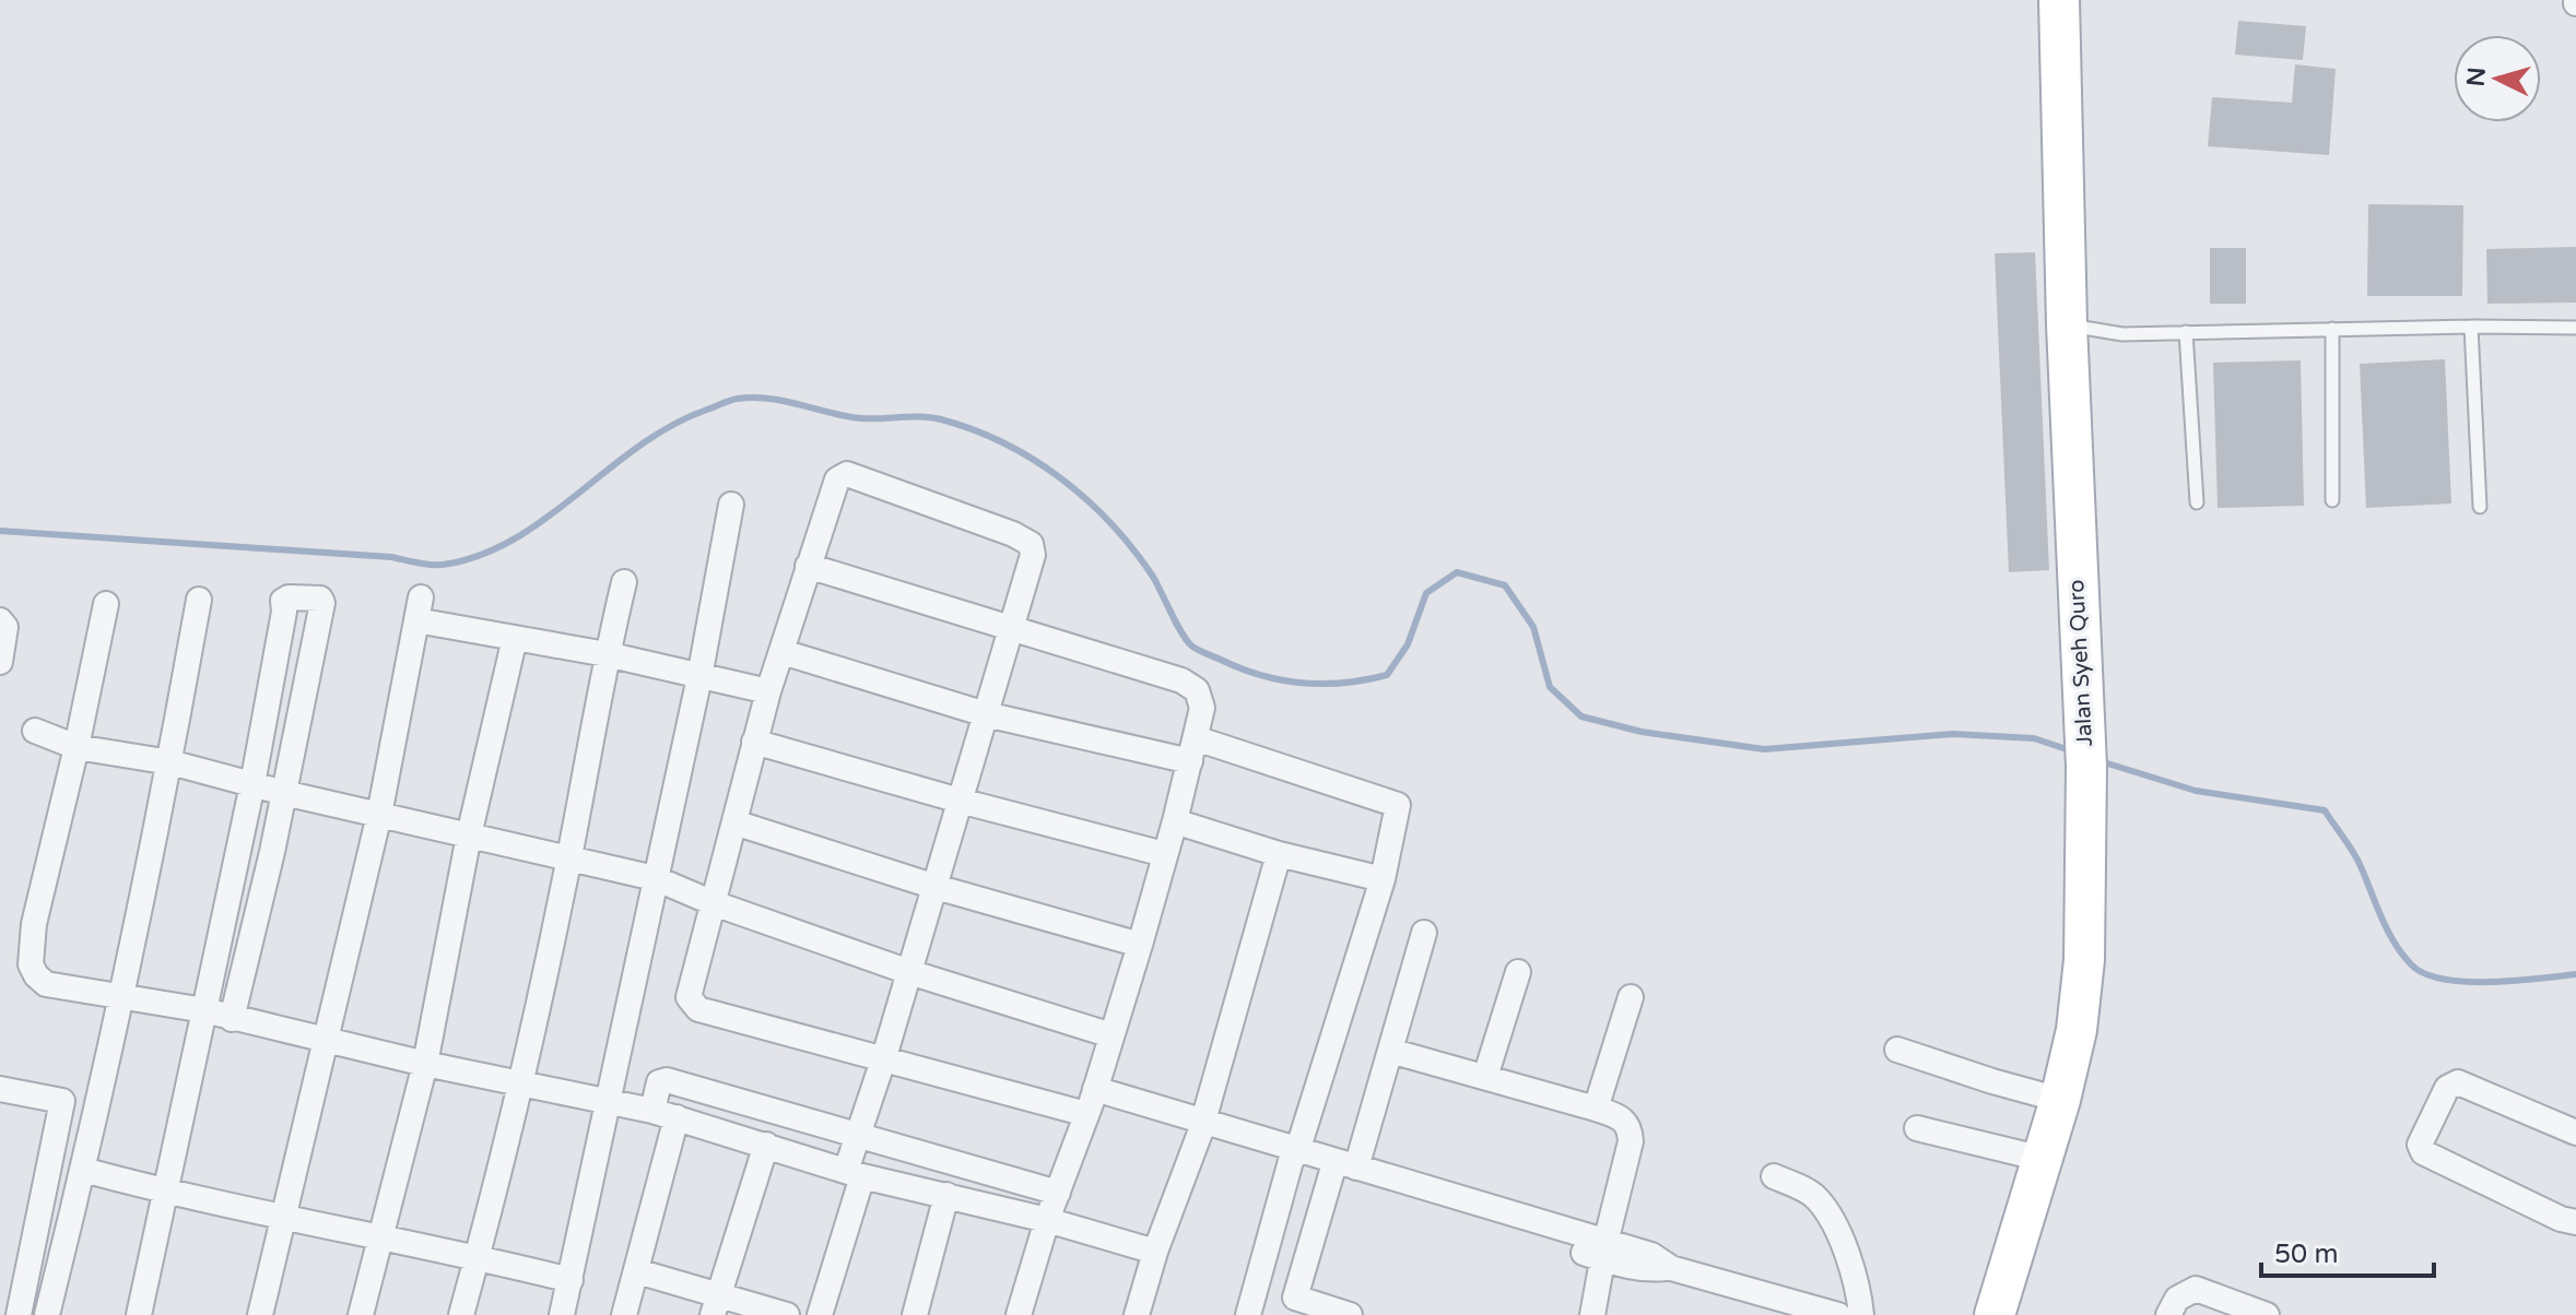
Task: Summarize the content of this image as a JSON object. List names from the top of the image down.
{
  "streets": {
    "main road": ["Jalan Syeh Quro"]
  },
  "scale_bar": "50 m",
  "north": "left"
}
